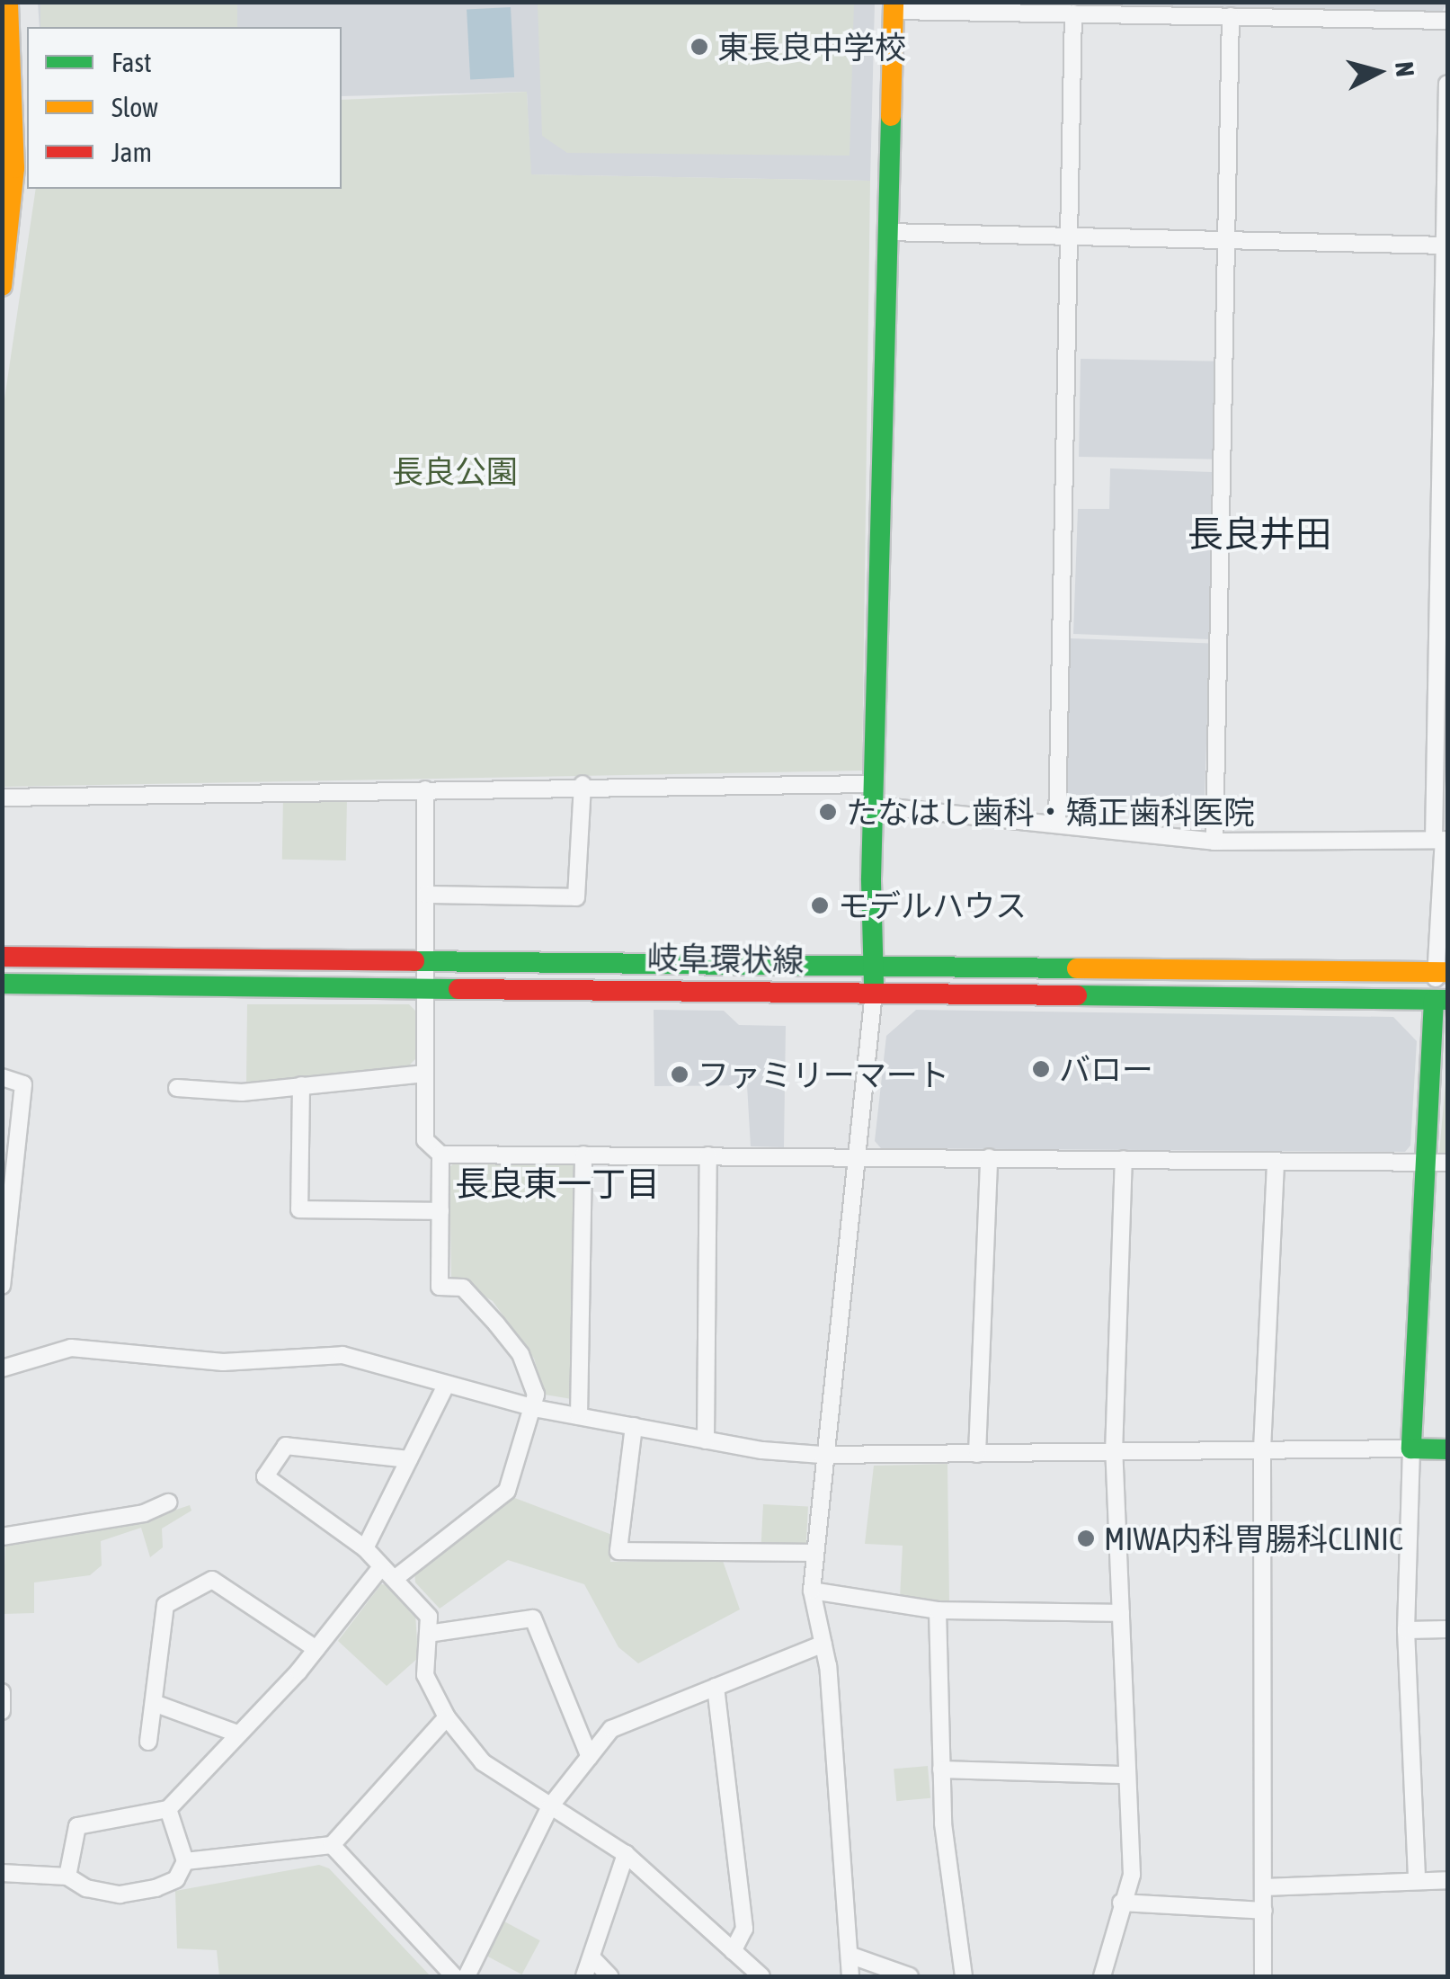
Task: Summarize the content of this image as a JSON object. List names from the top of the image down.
{
  "streets": {
    "main road": ["岐阜環状線"]
  },
  "districts": ["長良井田", "長良東一丁目"],
  "parks": ["長良公園"],
  "places": [
    "東長良中学校",
    "たなはし歯科・矯正歯科医院",
    "モデルハウス",
    "バロー",
    "ファミリーマート",
    "MIWA内科胃腸科CLINIC"
  ],
  "legend": ["Fast", "Slow", "Jam"],
  "north": "right"
}
